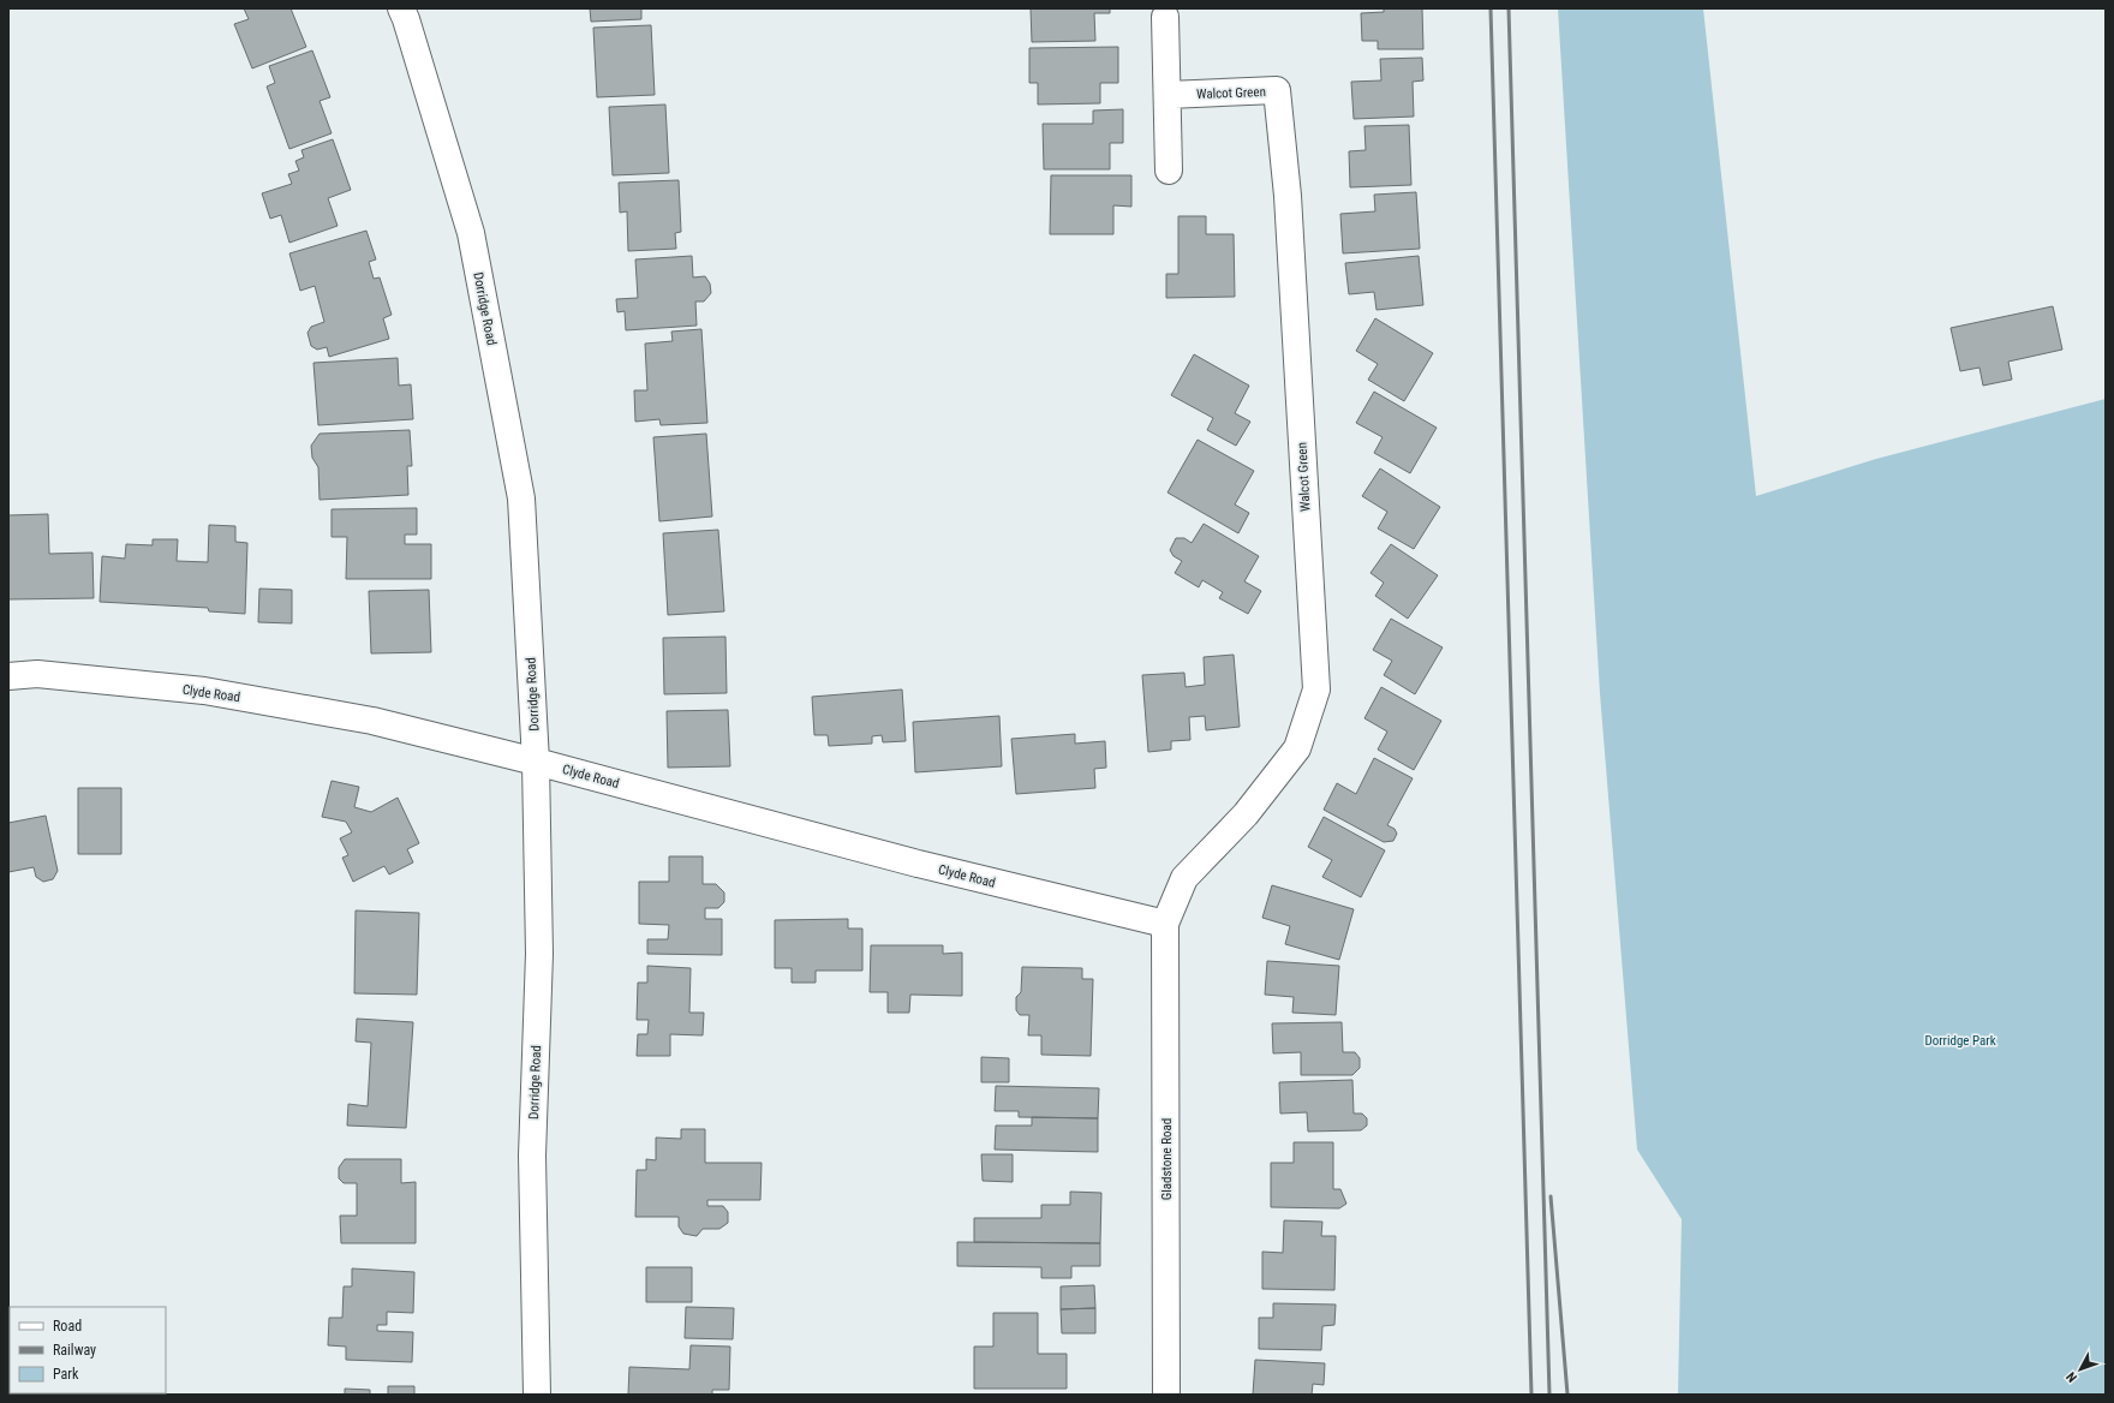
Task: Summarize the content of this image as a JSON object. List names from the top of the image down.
{
  "streets": {
    "street": [
      "Walcot Green",
      "Dorridge Road",
      "Clyde Road",
      "Gladstone Road"
    ]
  },
  "crossings": [
    ["Walcot Green", "Clyde Road"],
    ["Walcot Green", "Gladstone Road"],
    ["Dorridge Road", "Clyde Road"],
    ["Clyde Road", "Gladstone Road"]
  ],
  "parks": ["Dorridge Park"],
  "legend": ["Road", "Railway", "Park"],
  "north": "bottom left"
}
